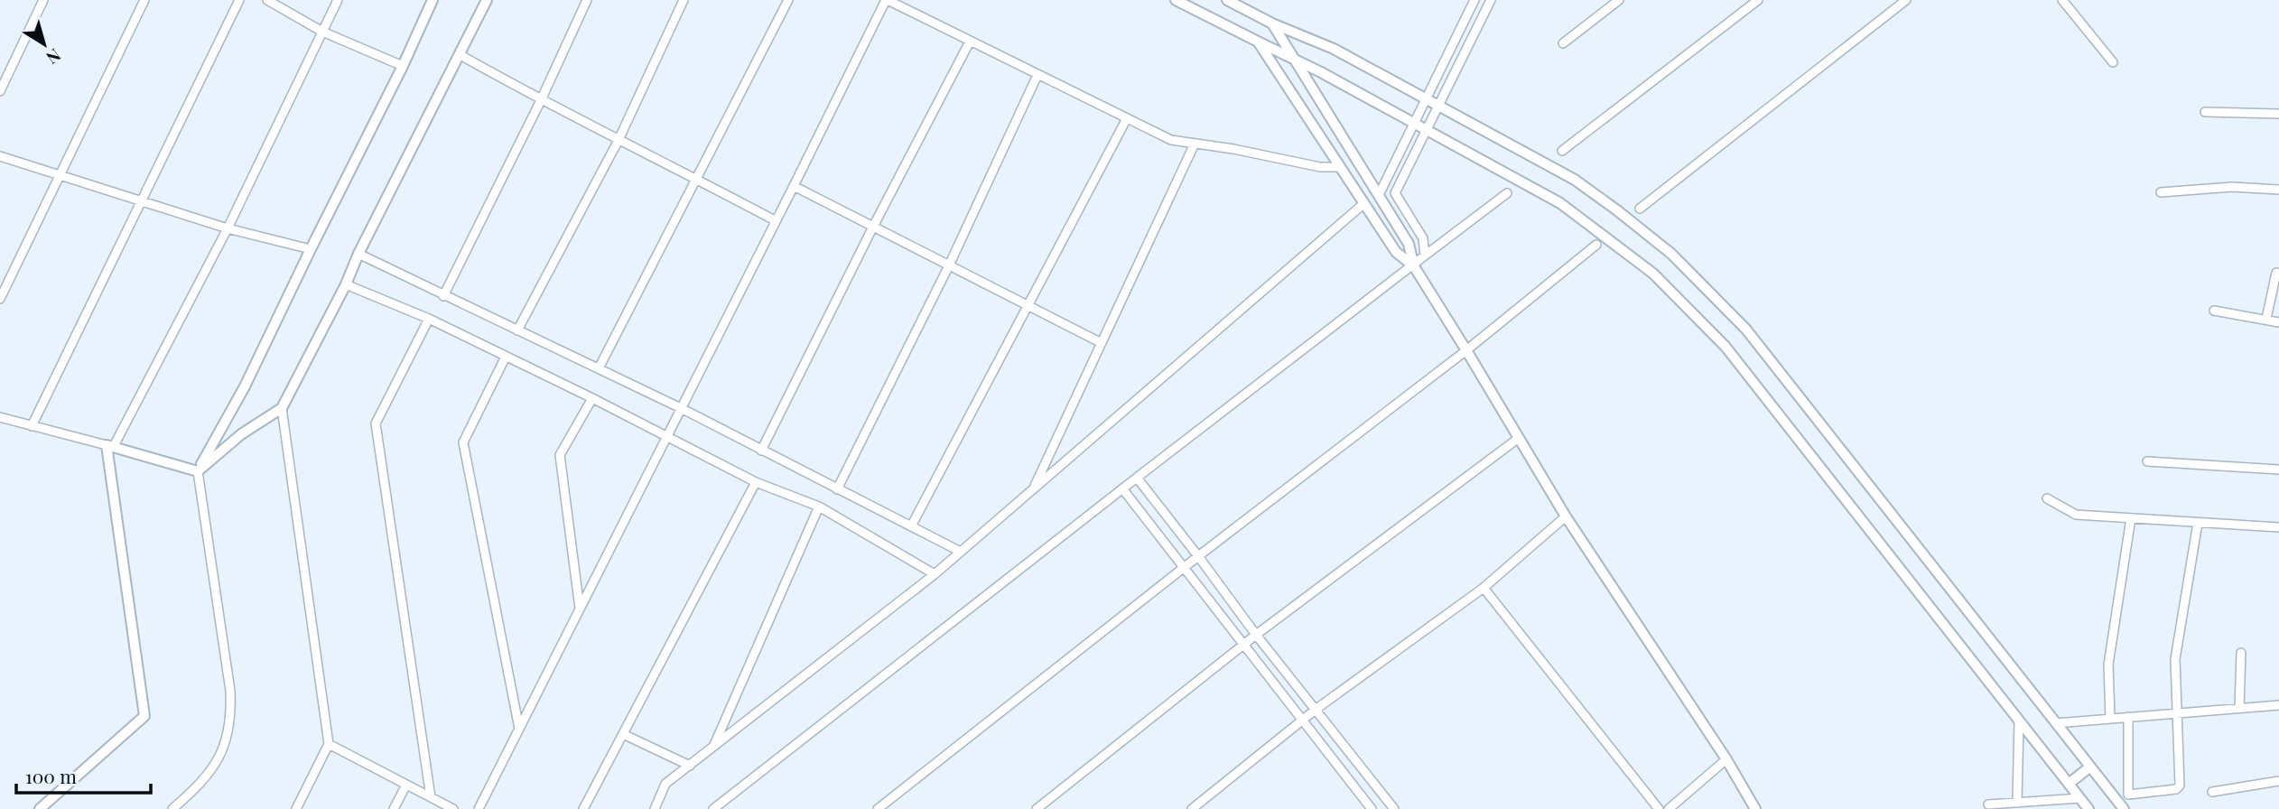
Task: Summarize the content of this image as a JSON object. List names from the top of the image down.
{
  "scale_bar": "100 m",
  "north": "bottom right"
}
